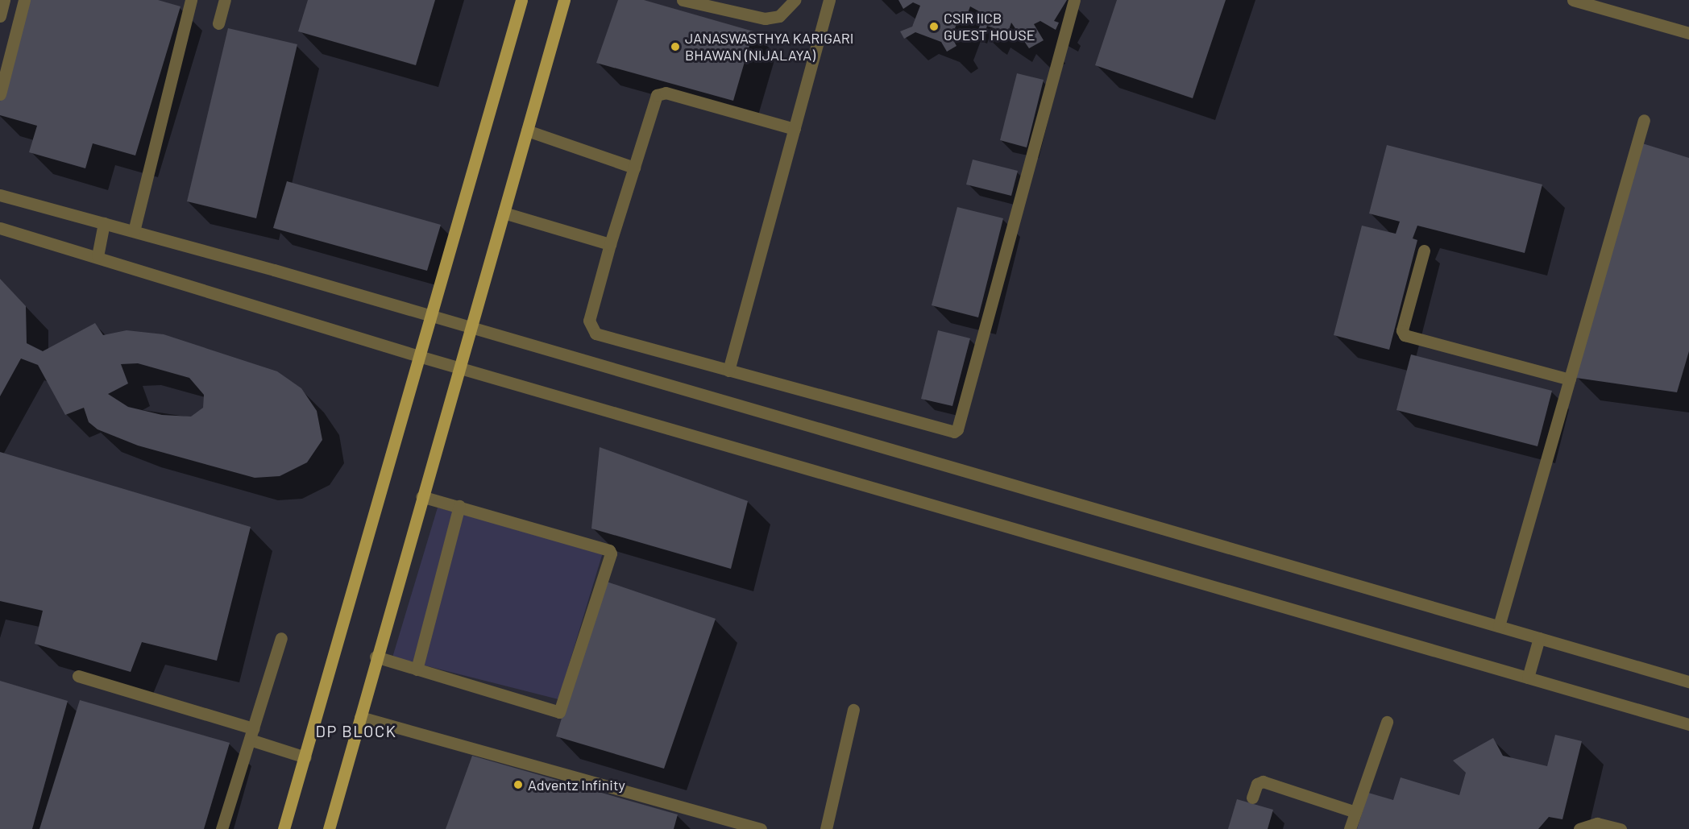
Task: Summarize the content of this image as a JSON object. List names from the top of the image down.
{
  "districts": ["DP BLOCK"],
  "places": ["CSIR IICB GUEST HOUSE", "JANASWASTHYA KARIGARI BHAWAN (NIJALAYA)", "Adventz Infinity"]
}
